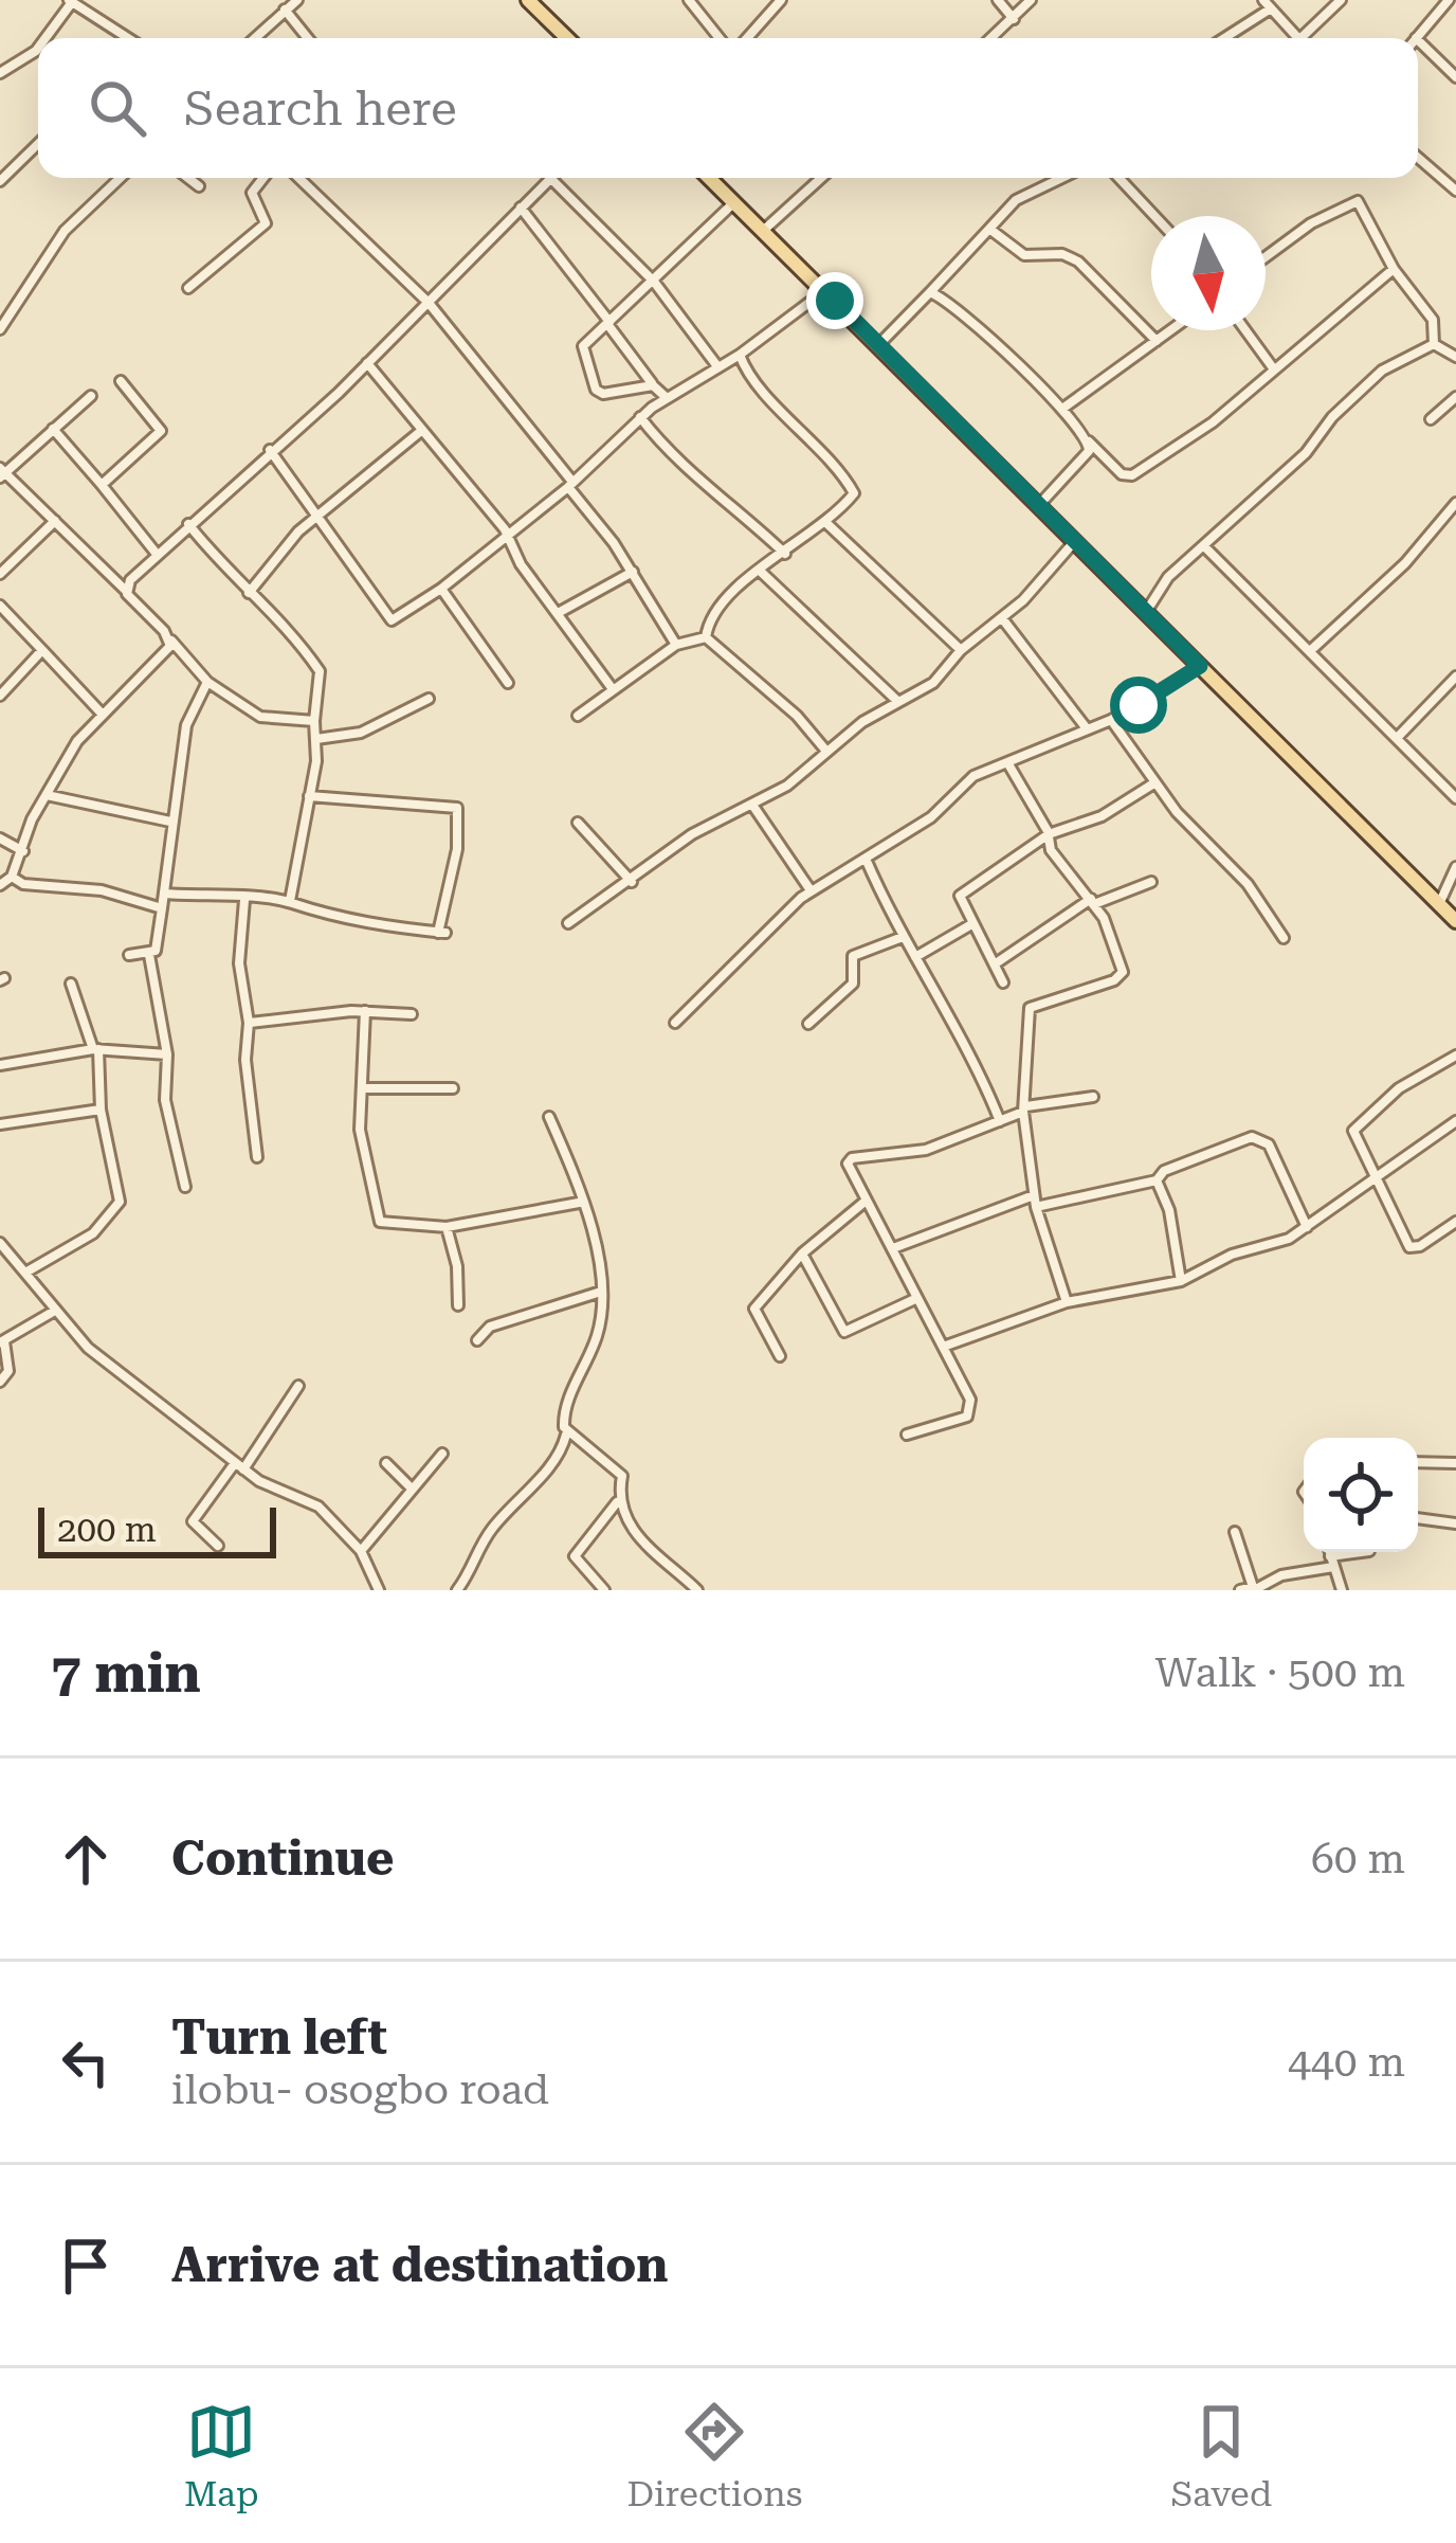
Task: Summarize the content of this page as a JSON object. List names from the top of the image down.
{
  "scale_bar": "200 m",
  "north": "bottom",
  "page": {
    "search": "Search here",
    "scale": "200 m",
    "heading": ["7 min", "Walk · 500 m"],
    "list": [
      ["Continue", "60 m"],
      ["Turn left", "ilobu- osogbo road", "440 m"],
      "Arrive at destination"
    ],
    "nav": ["Map", "Directions", "Saved"]
  }
}
